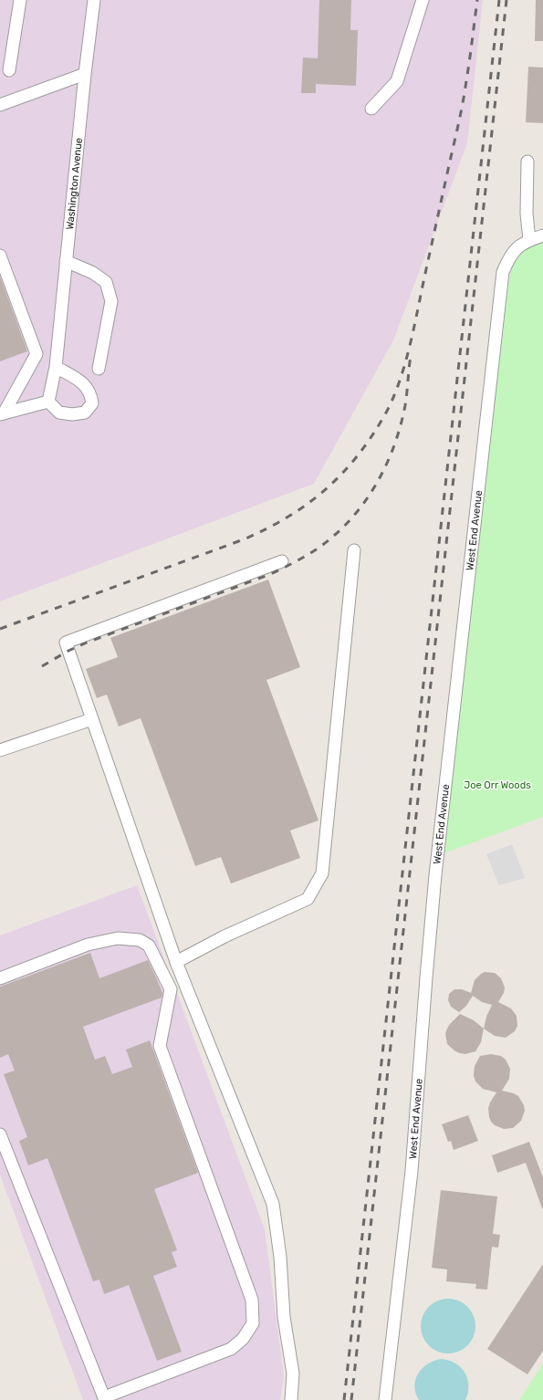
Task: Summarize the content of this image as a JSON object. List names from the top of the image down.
{
  "streets": {
    "street": ["Washington Avenue", "West End Avenue"]
  },
  "parks": ["Joe Orr Woods"]
}
